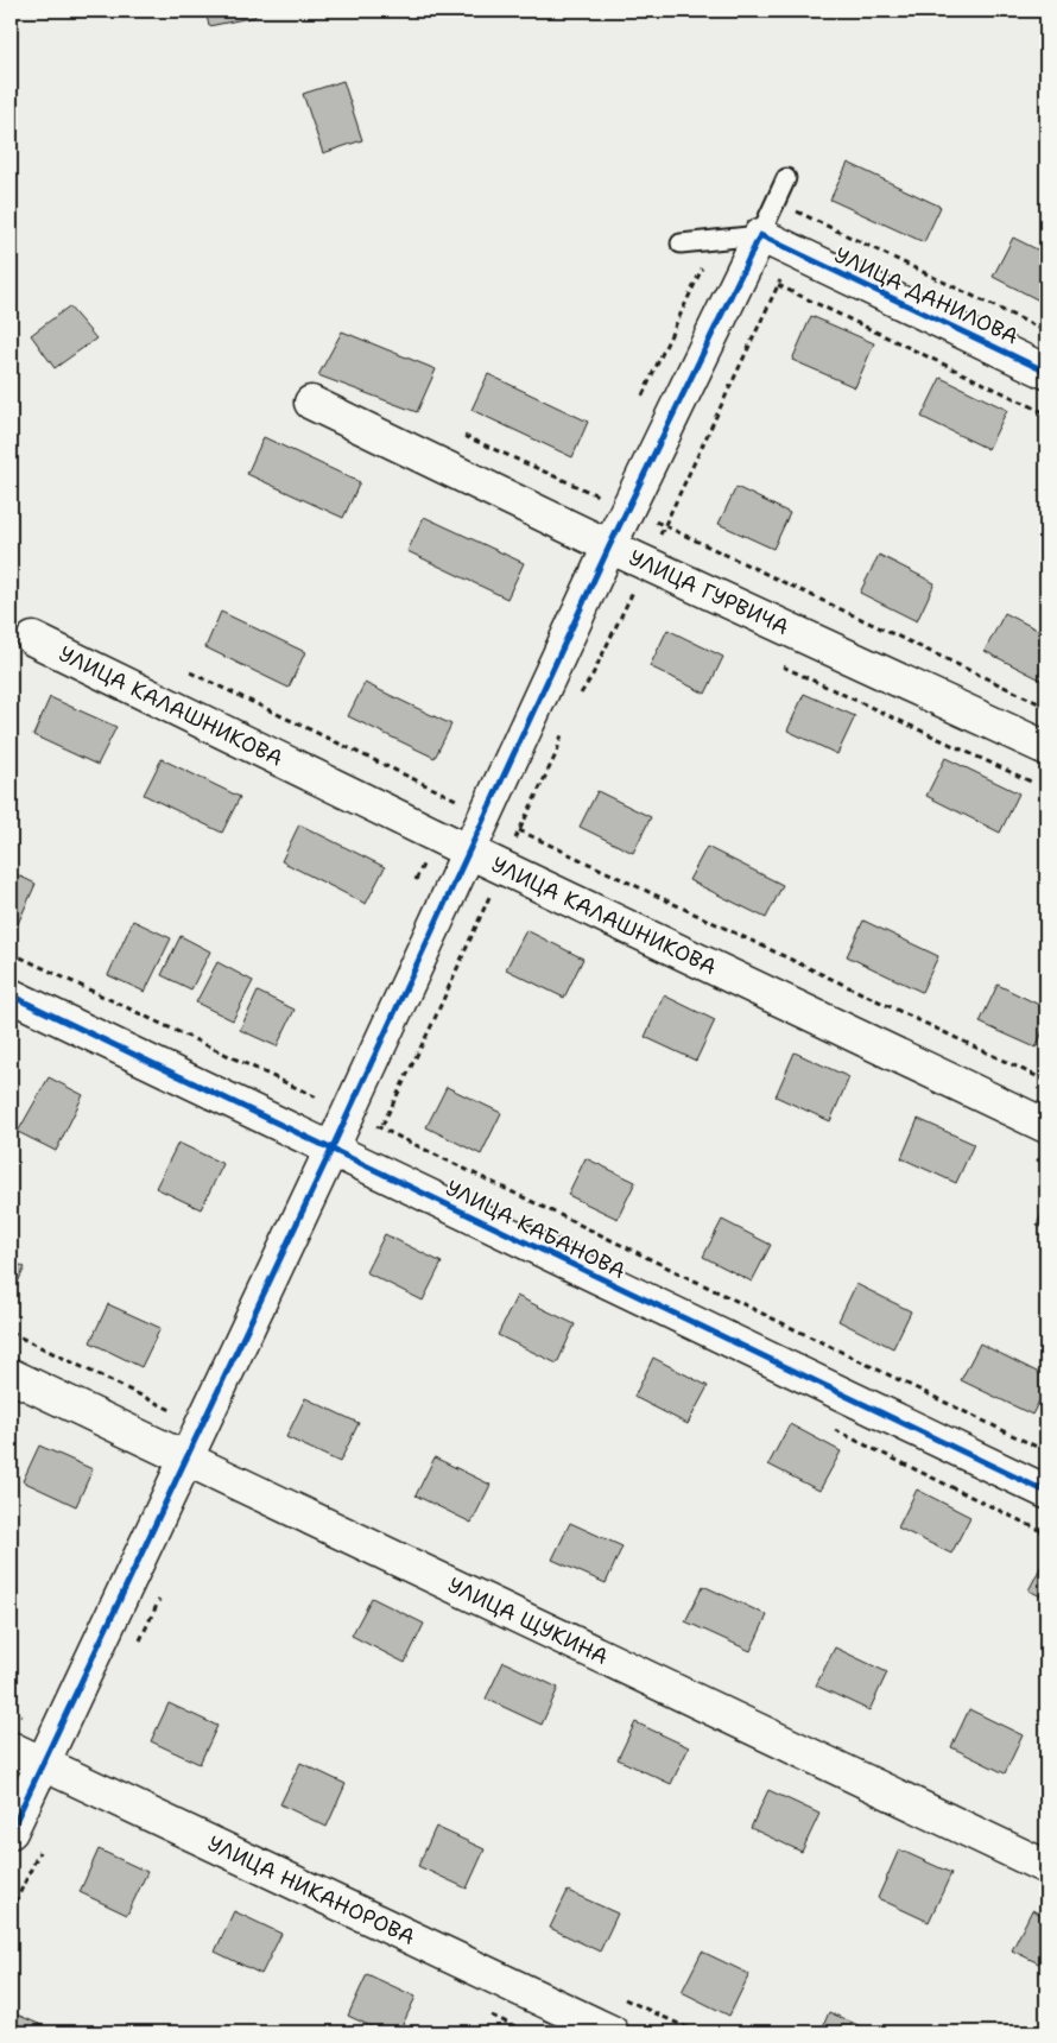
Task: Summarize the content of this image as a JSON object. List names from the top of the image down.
{
  "streets": {
    "street": [
      "УЛИЦА ДАНИЛОВА",
      "УЛИЦА ГУРВИЧА",
      "УЛИЦА КАЛАШНИКОВА",
      "УЛИЦА КАБАНОВА",
      "УЛИЦА ЩУКИНА",
      "УЛИЦА НИКАНОРОВА"
    ]
  }
}
